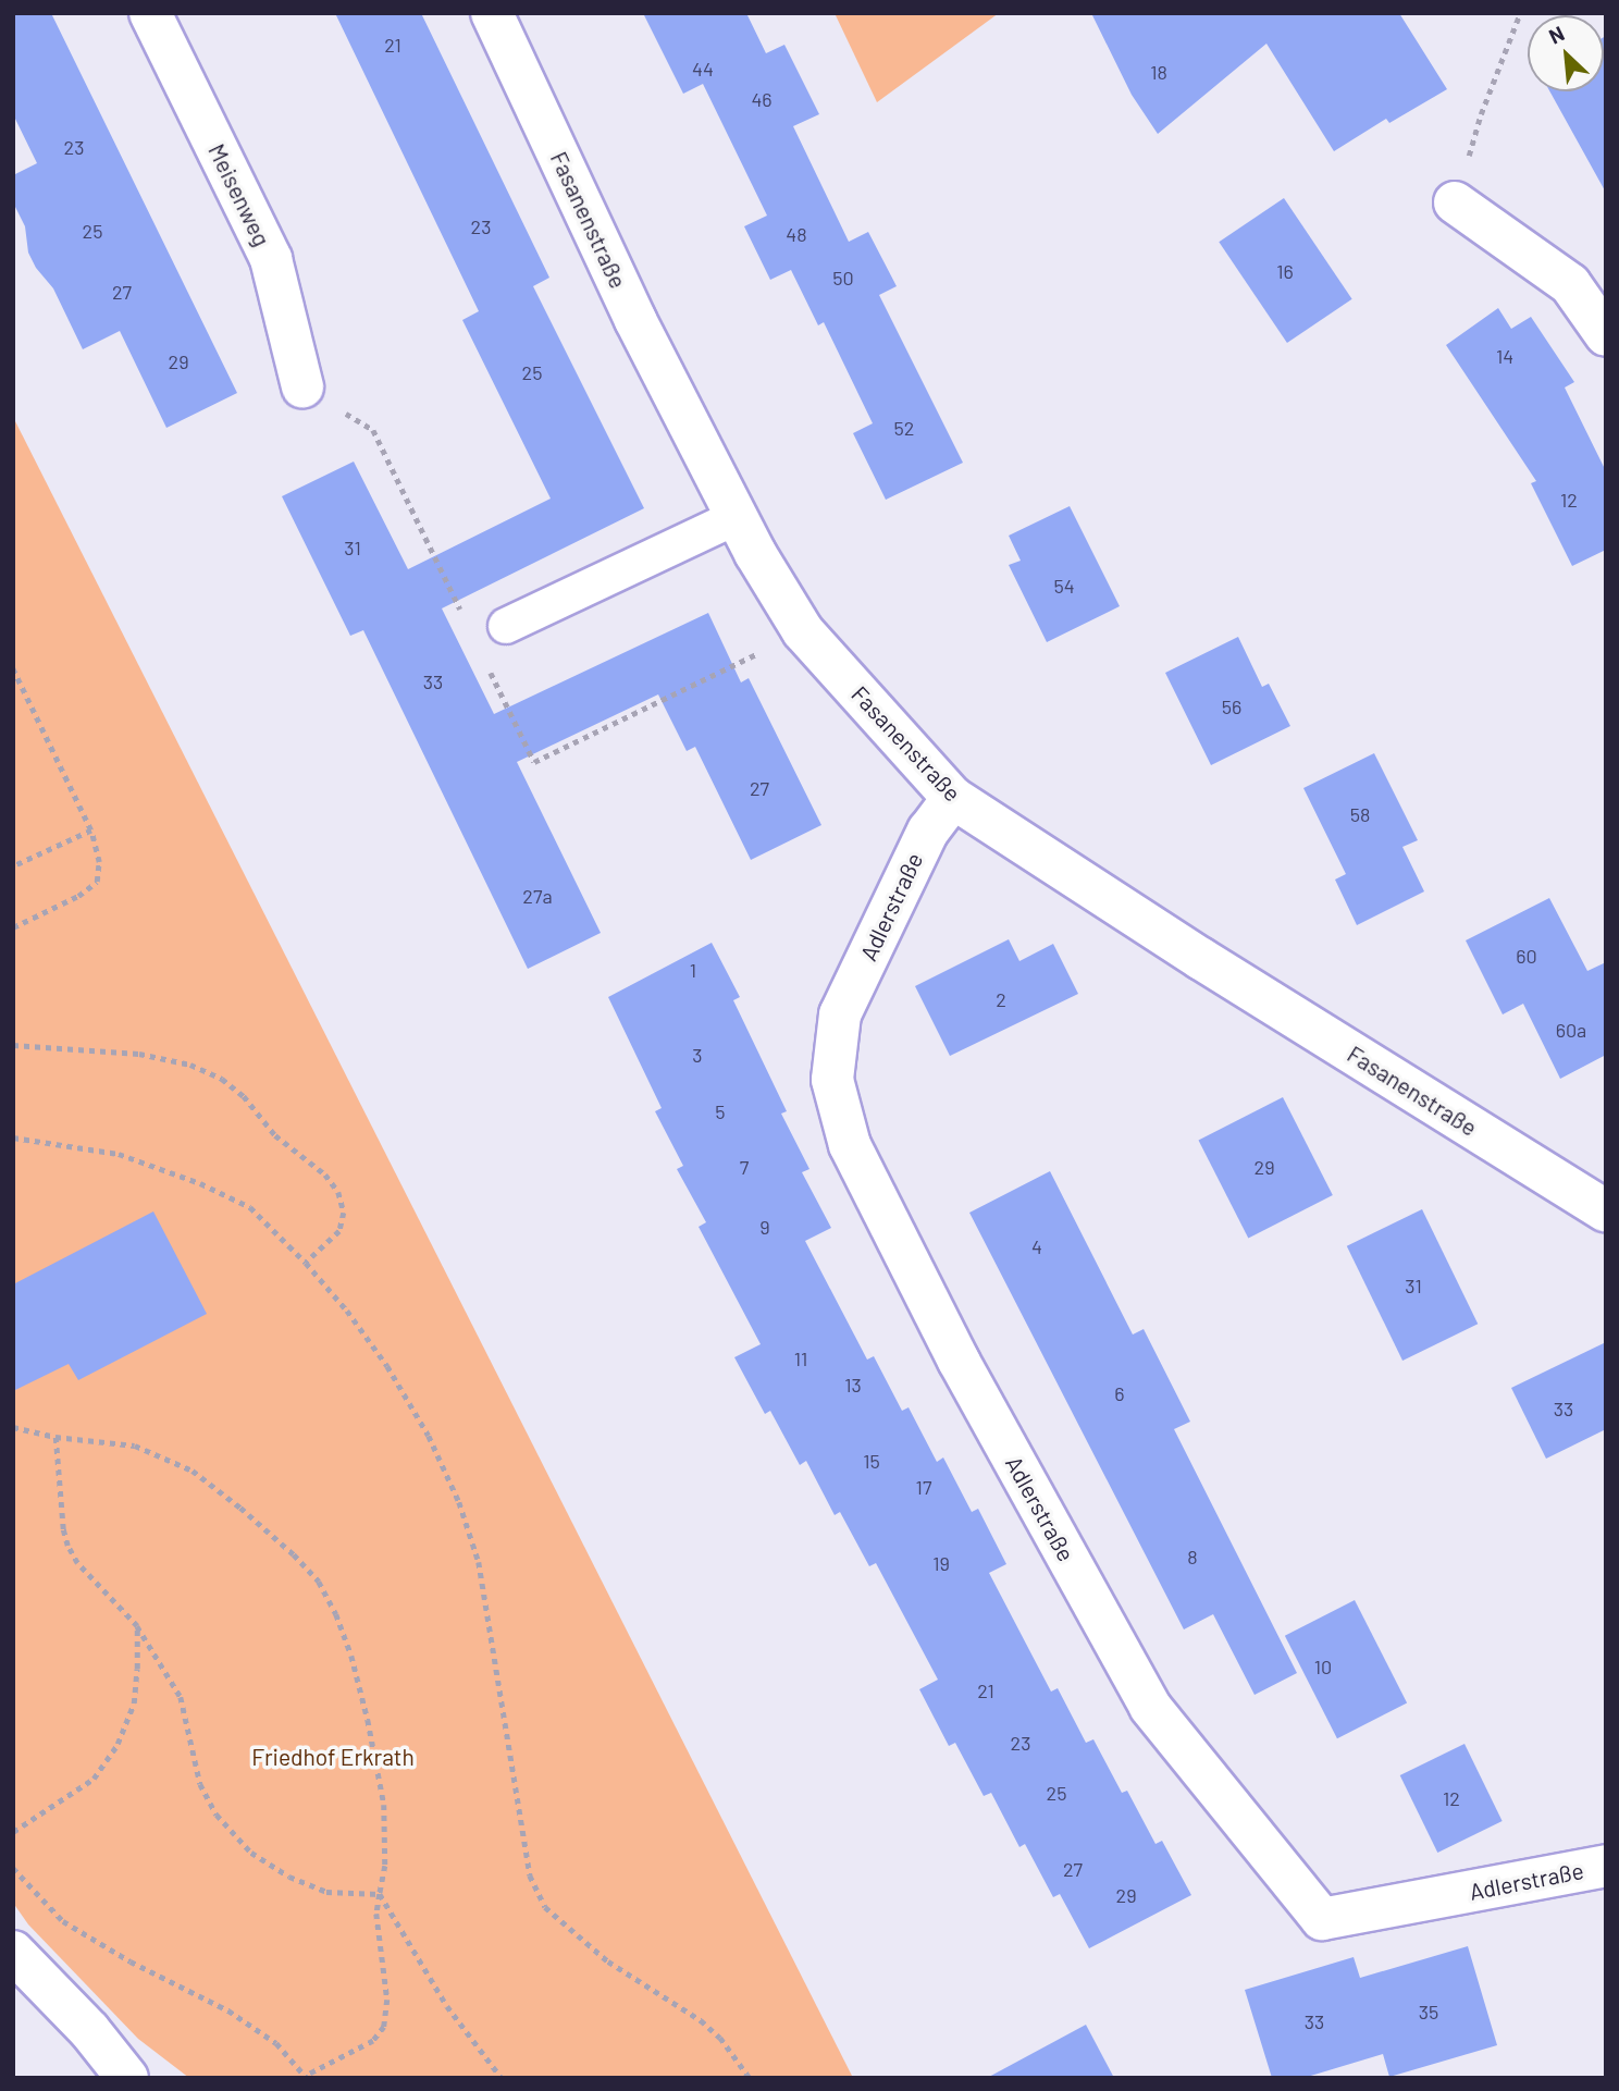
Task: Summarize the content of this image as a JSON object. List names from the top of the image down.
{
  "streets": {
    "street": ["Meisenweg", "Fasanenstraße", "Adlerstraße"]
  },
  "crossings": [
    ["Fasanenstraße", "Adlerstraße"]
  ],
  "parks": ["Friedhof Erkrath"],
  "house_numbers": [
    "21",
    "44",
    "18",
    "46",
    "23",
    "23",
    "25",
    "48",
    "16",
    "50",
    "27",
    "14",
    "29",
    "25",
    "52",
    "12",
    "31",
    "54",
    "33",
    "56",
    "27",
    "58",
    "27a",
    "60",
    "1",
    "2",
    "60a",
    "3",
    "5",
    "7",
    "29",
    "9",
    "4",
    "31",
    "11",
    "13",
    "6",
    "33",
    "15",
    "17",
    "8",
    "19",
    "10",
    "21",
    "23",
    "25",
    "12",
    "27",
    "29",
    "35",
    "33"
  ],
  "north": "top left"
}
